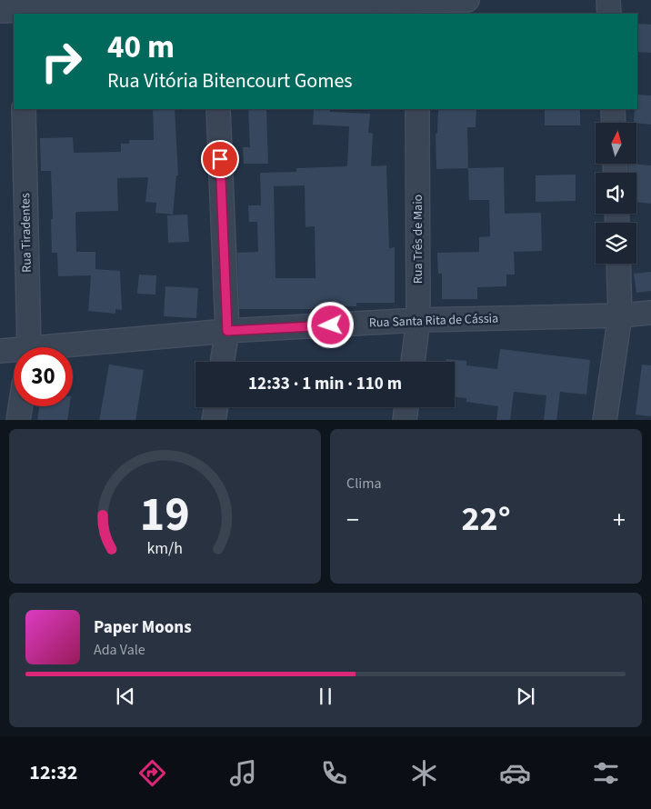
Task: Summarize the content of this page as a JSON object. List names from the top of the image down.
{
  "streets": {
    "street": ["Rua Tiradentes", "Rua Três de Maio", "Rua Santa Rita de Cássia"]
  },
  "crossings": [
    ["Rua Três de Maio", "Rua Santa Rita de Cássia"]
  ],
  "north": "top",
  "page": {
    "turn": ["40 m", "Rua Vitória Bitencourt Gomes"],
    "limit": "30",
    "trip": "12:33 · 1 min · 110 m",
    "tile": "Clima",
    "heat": ["−", "22°", "+"],
    "song": ["Paper Moons", "Ada Vale"],
    "tabs": "12:32",
    "gauge": ["19", "km/h"]
  }
}
